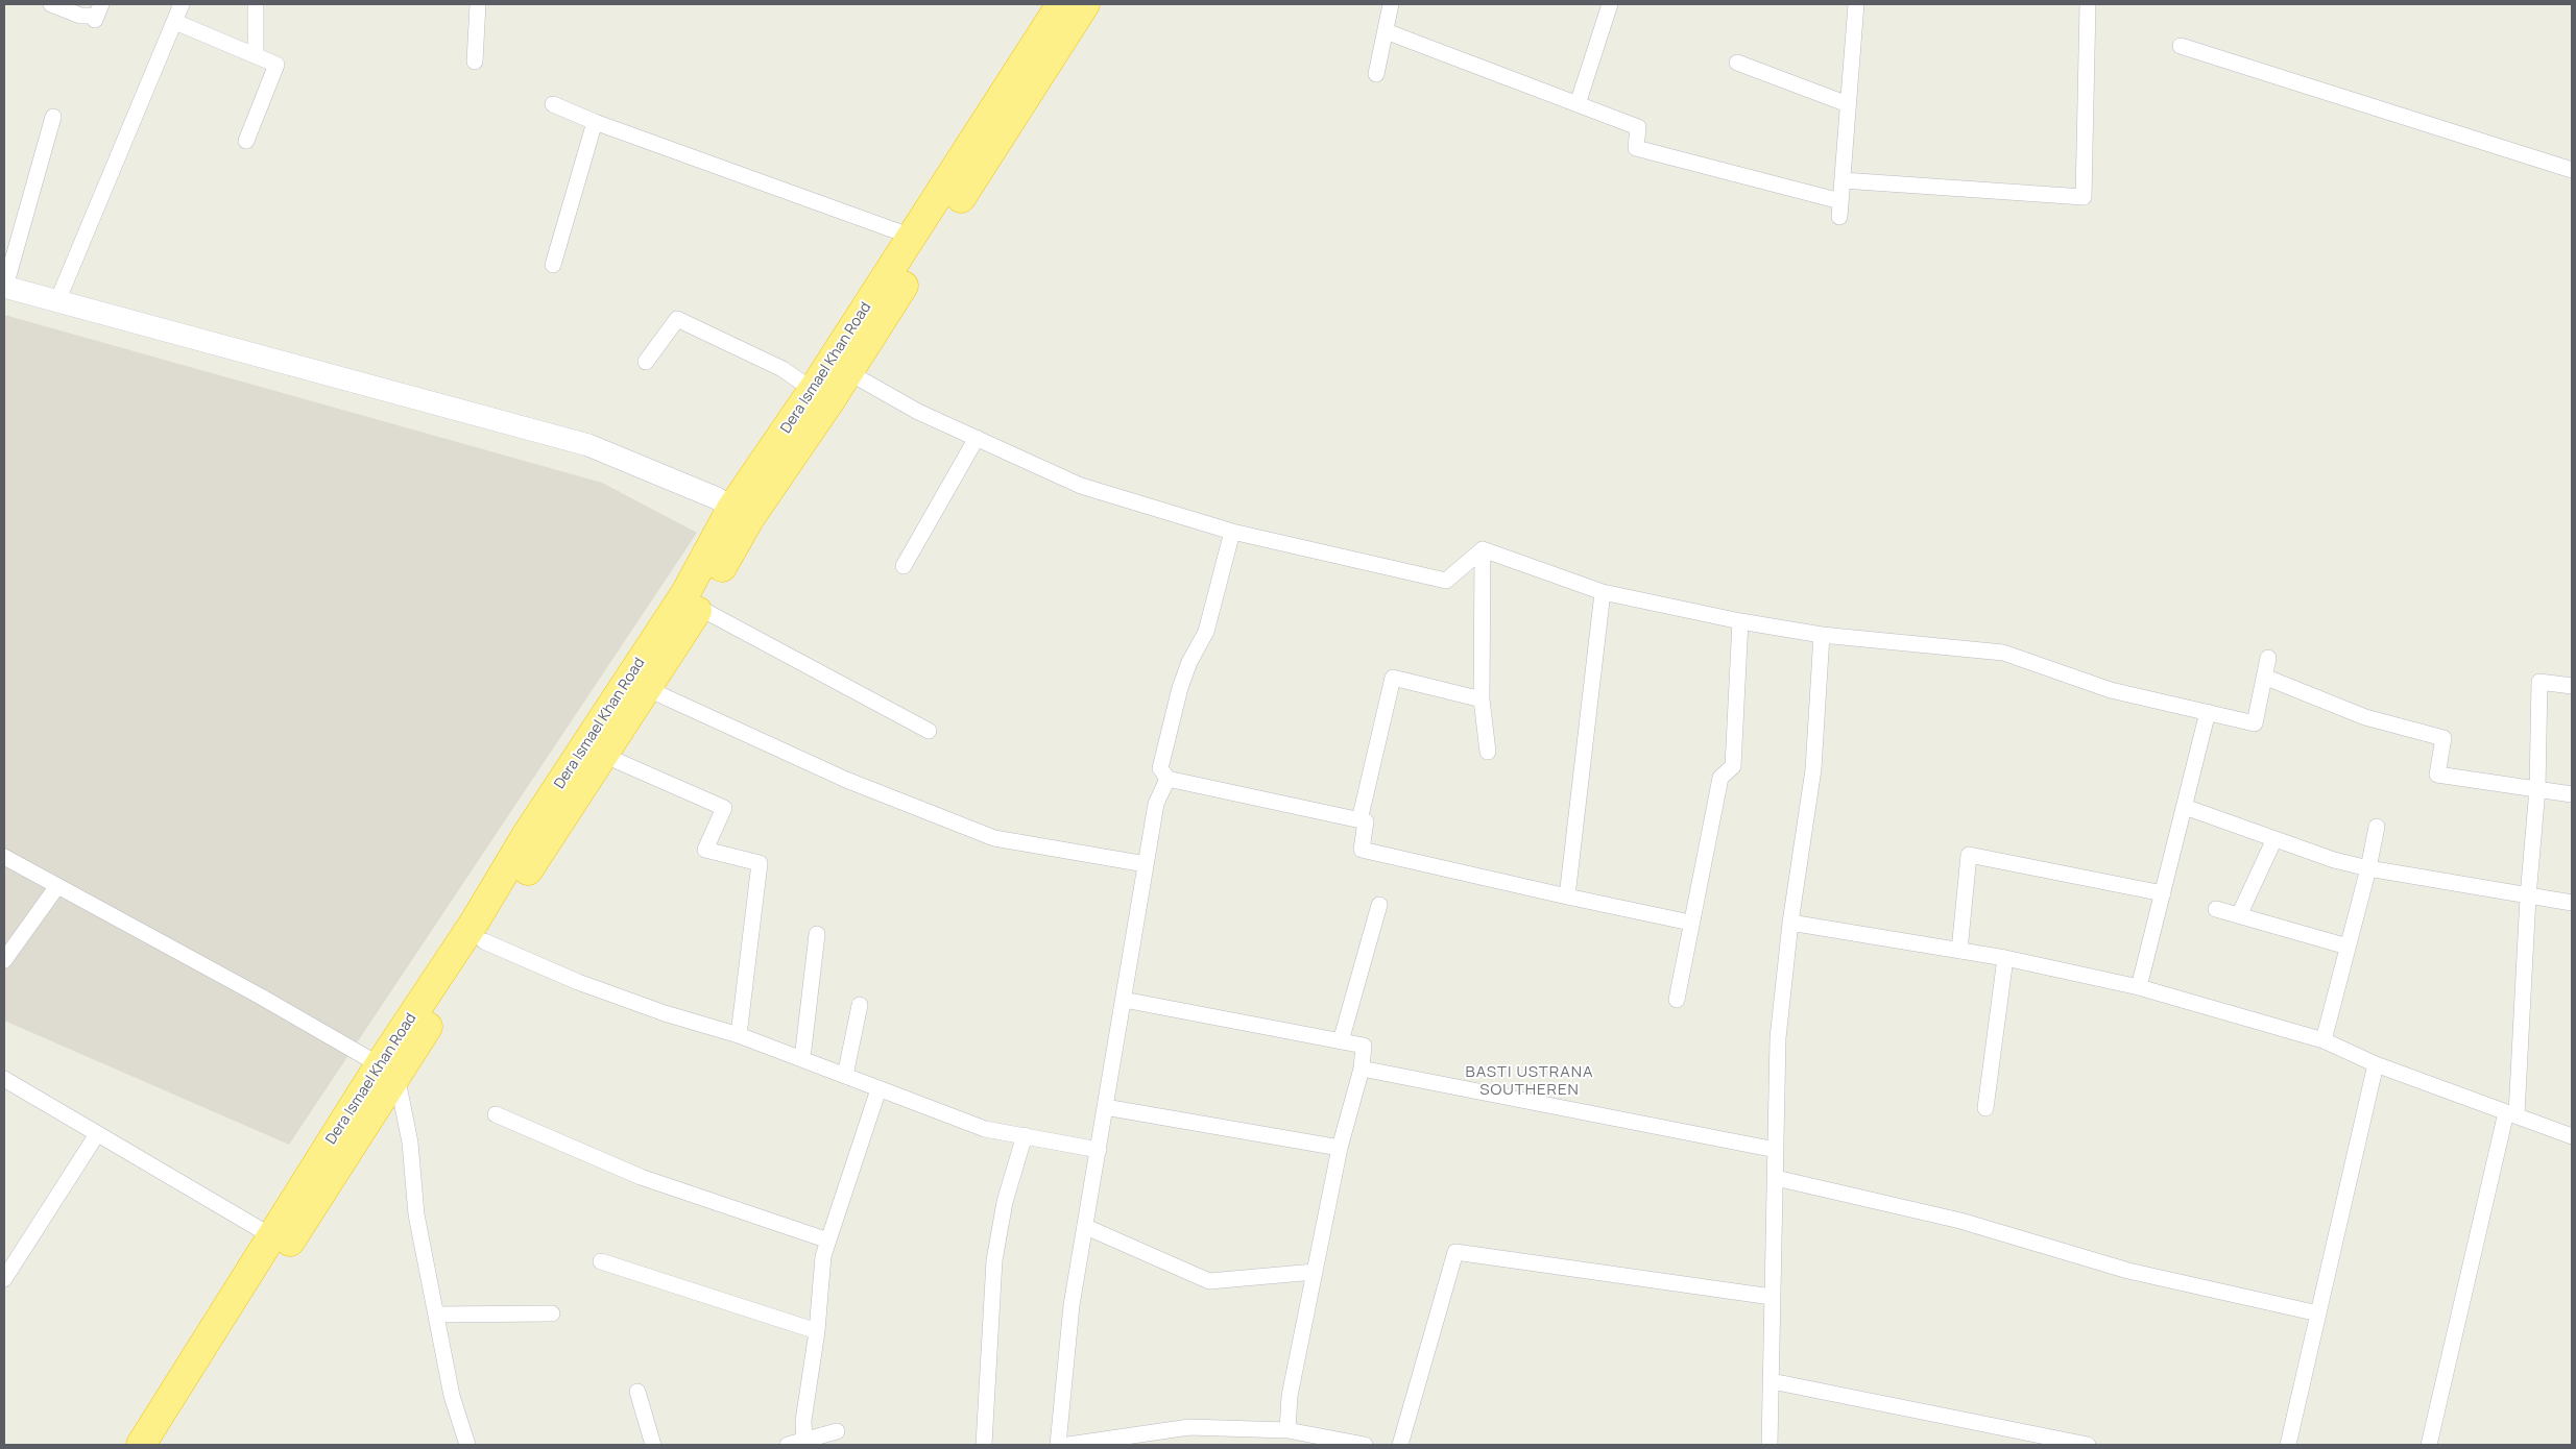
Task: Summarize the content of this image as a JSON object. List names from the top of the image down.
{
  "streets": {
    "highway": ["Dera Ismael Khan Road"]
  },
  "districts": ["BASTI USTRANA SOUTHEREN"]
}
